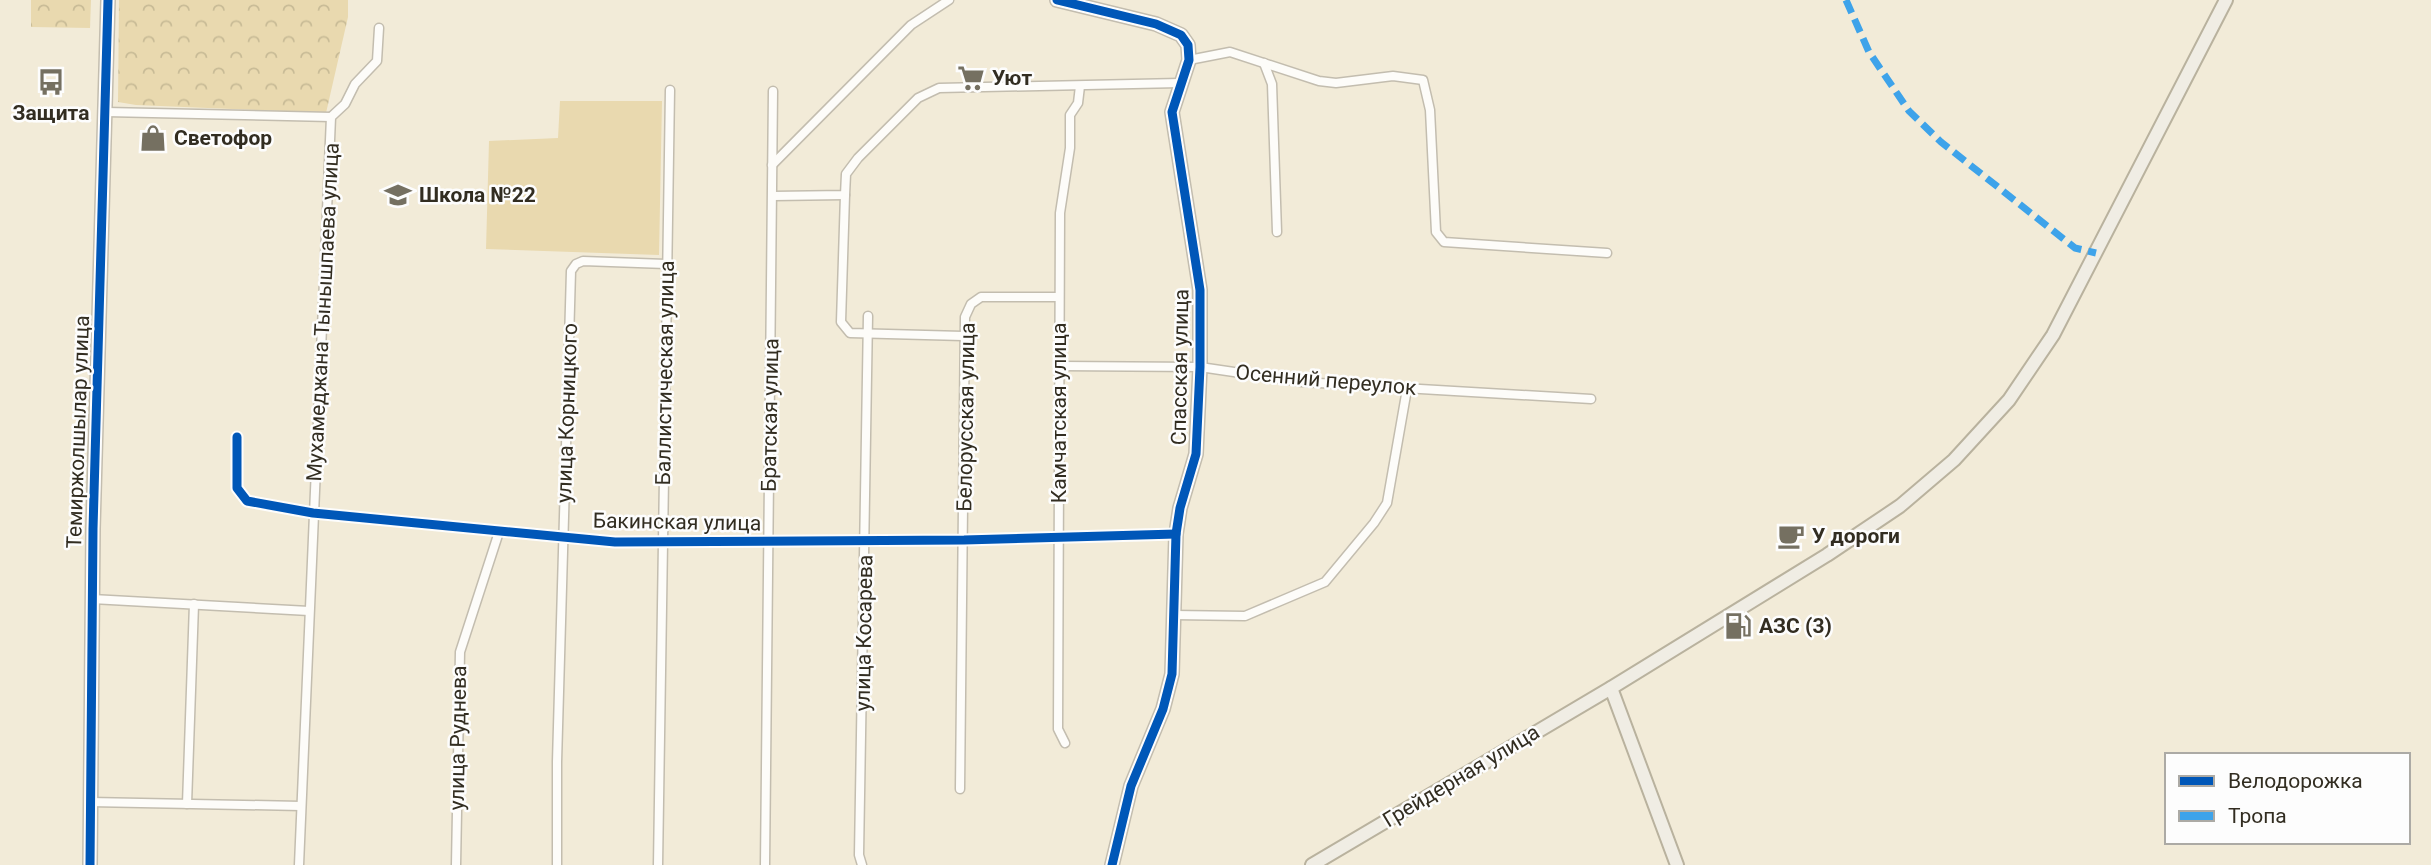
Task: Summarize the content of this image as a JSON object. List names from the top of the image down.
{
  "streets": {
    "main road": ["Грейдерная улица"],
    "street": [
      "Мухамеджана Тынышпаева улица",
      "Спасская улица",
      "Баллистическая улица",
      "Осенний переулок",
      "улица Корницкого",
      "Камчатская улица",
      "Братская улица",
      "Белорусская улица",
      "Темиржолшылар улица",
      "Бакинская улица",
      "улица Косарева",
      "улица Руднева"
    ]
  },
  "crossings": [
    ["Мухамеджана Тынышпаева улица", "Бакинская улица"],
    ["Спасская улица", "Осенний переулок"],
    ["Спасская улица", "Бакинская улица"],
    ["Баллистическая улица", "улица Корницкого"],
    ["Баллистическая улица", "Бакинская улица"],
    ["Осенний переулок", "Камчатская улица"],
    ["улица Корницкого", "Бакинская улица"],
    ["Камчатская улица", "Белорусская улица"],
    ["Камчатская улица", "Бакинская улица"],
    ["Братская улица", "Бакинская улица"],
    ["Белорусская улица", "Бакинская улица"],
    ["Бакинская улица", "улица Косарева"],
    ["Бакинская улица", "улица Руднева"]
  ],
  "places": {
    "supermarket": ["Уют"],
    "bus stop": ["Защита"],
    "shop": ["Светофор"],
    "school or university": ["Школа №22"],
    "cafe": ["У дороги"],
    "fuel station": ["АЗС (3)"]
  },
  "legend": ["Велодорожка", "Тропа"]
}
